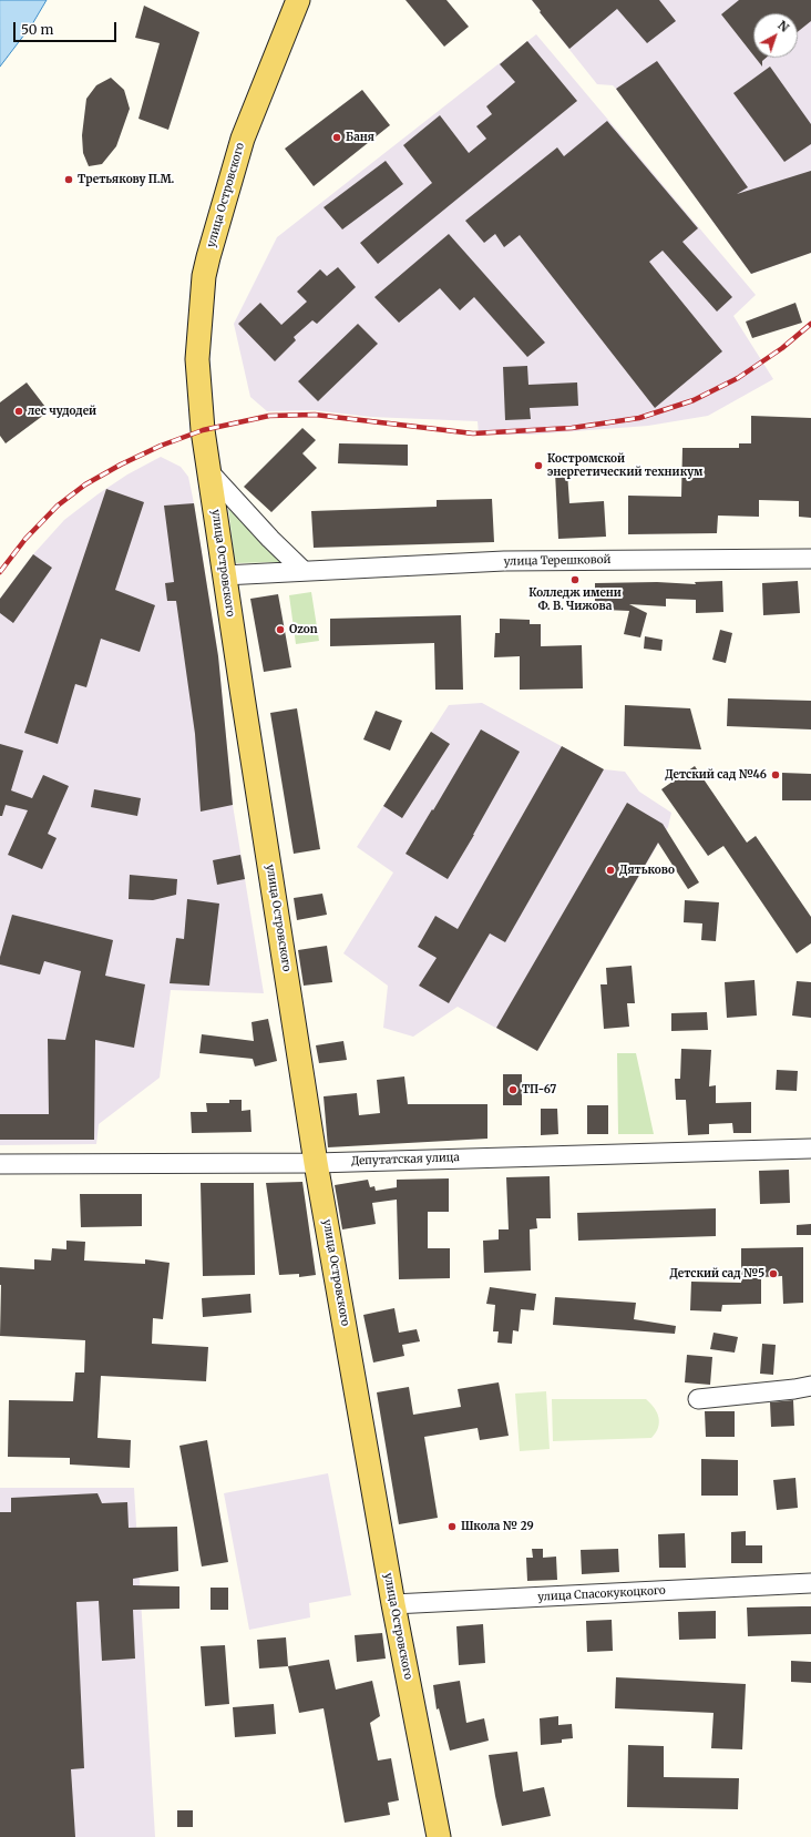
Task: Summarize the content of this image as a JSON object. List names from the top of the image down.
{
  "streets": {
    "main road": ["улица Островского"],
    "street": ["улица Терешковой", "Депутатская улица", "улица Спасокукоцкого"]
  },
  "crossings": [
    ["улица Островского", "улица Терешковой"],
    ["улица Островского", "Депутатская улица"],
    ["улица Островского", "улица Спасокукоцкого"]
  ],
  "places": [
    "Баня",
    "Третьякову П.М.",
    "лес чудодей",
    "Костромской энергетический техникум",
    "Колледж имени Ф. В. Чижова",
    "Ozon",
    "Детский сад №46",
    "Дятьково",
    "ТП-67",
    "Детский сад №5",
    "Школа № 29"
  ],
  "scale_bar": "50 m",
  "north": "top right"
}
